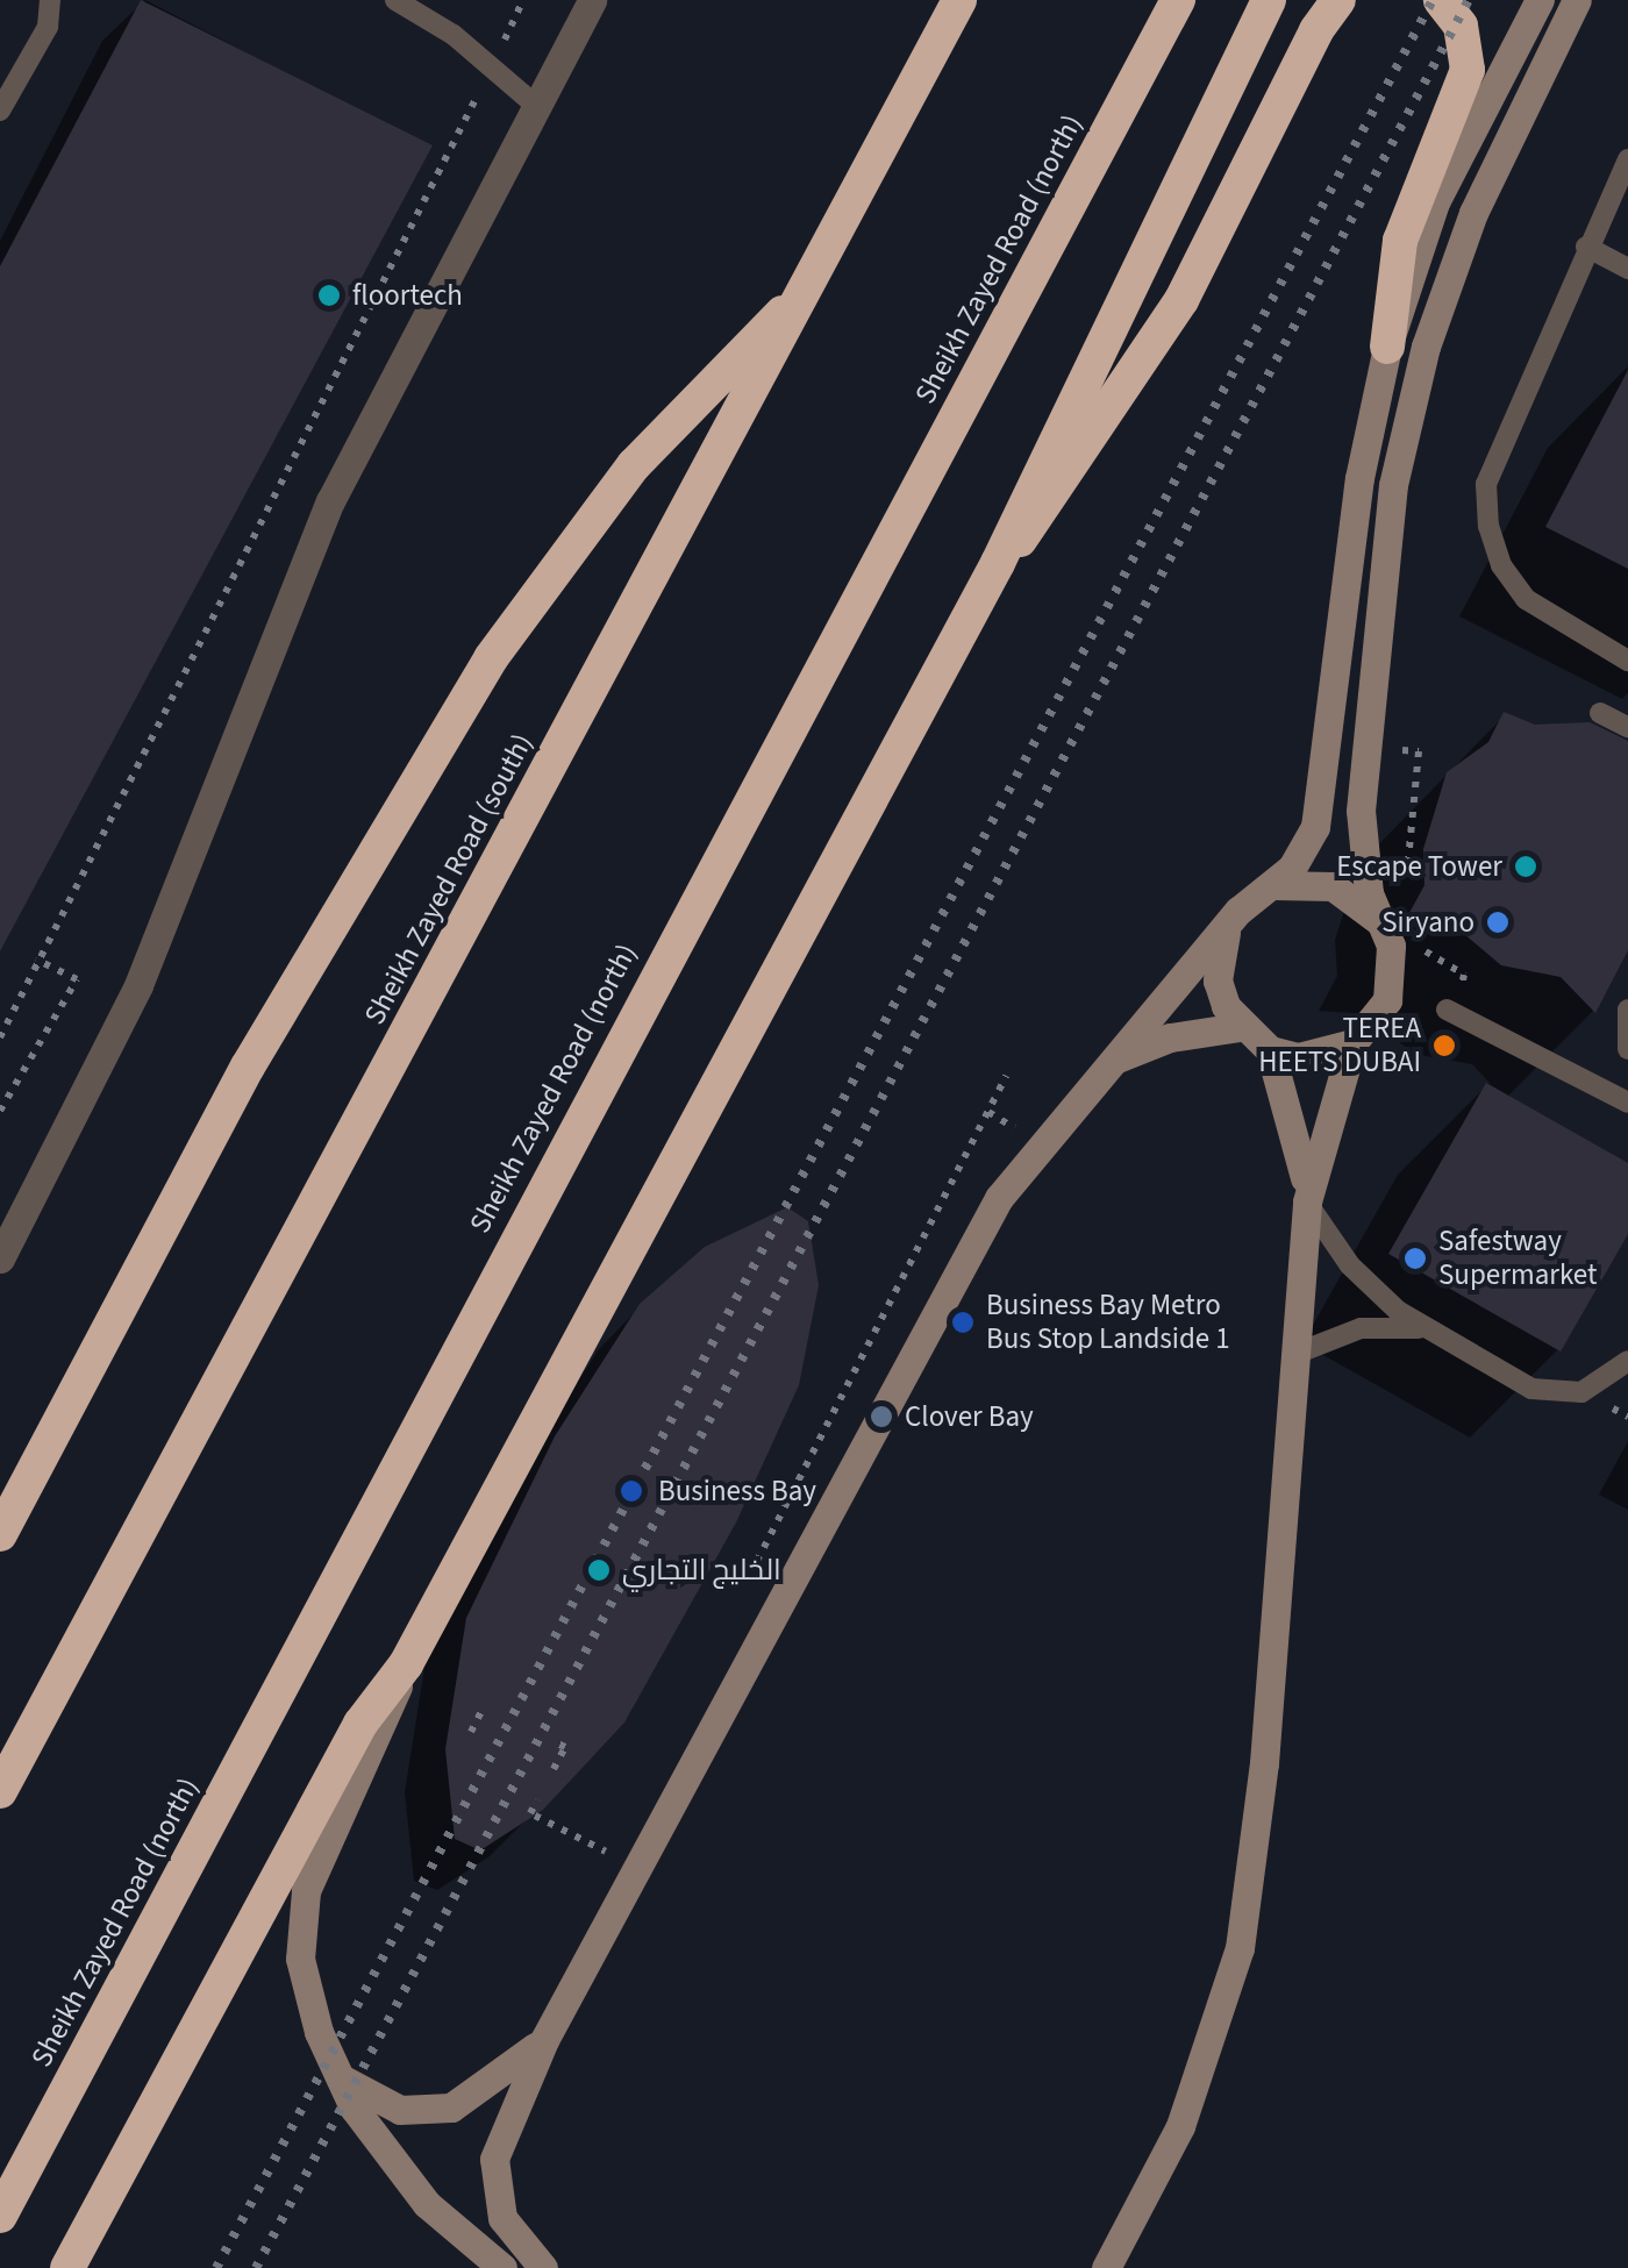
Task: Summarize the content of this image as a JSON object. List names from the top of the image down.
{
  "streets": {
    "highway": ["Sheikh Zayed Road (north)", "Sheikh Zayed Road (south)"]
  },
  "places": [
    "floortech",
    "Escape Tower",
    "Siryano",
    "TEREA HEETS DUBAI",
    "Safestway Supermarket",
    "Business Bay Metro Bus Stop Landside 1",
    "Clover Bay",
    "Business Bay",
    "الخليج التجاري"
  ]
}
